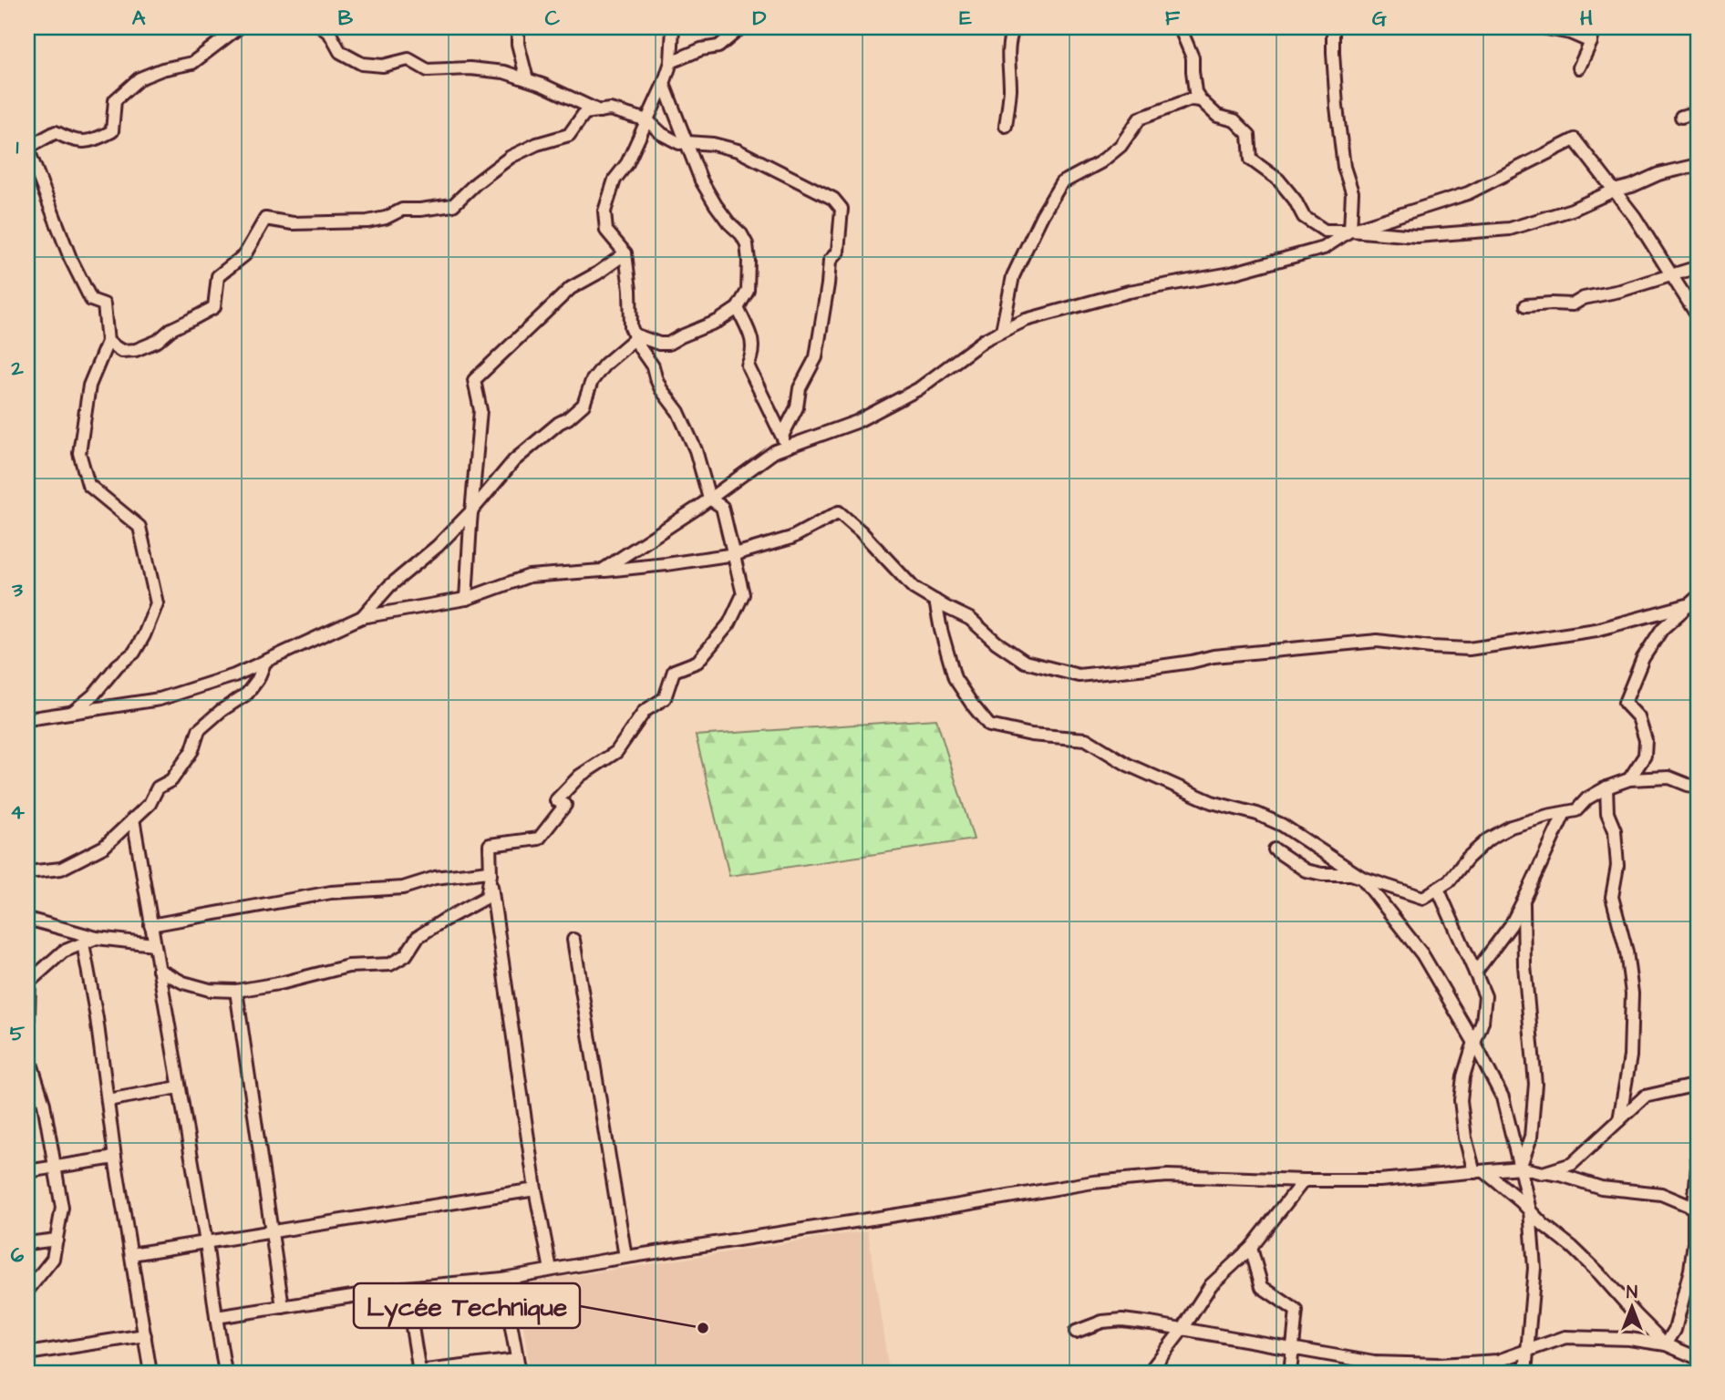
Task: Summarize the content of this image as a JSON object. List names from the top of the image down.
{
  "places": ["Lycée Technique"],
  "north": "top",
  "grid": {
    "columns": [
      "A",
      "B",
      "C",
      "D",
      "E",
      "F",
      "G",
      "H"
    ],
    "rows": [
      "1",
      "2",
      "3",
      "4",
      "5",
      "6"
    ]
  }
}
